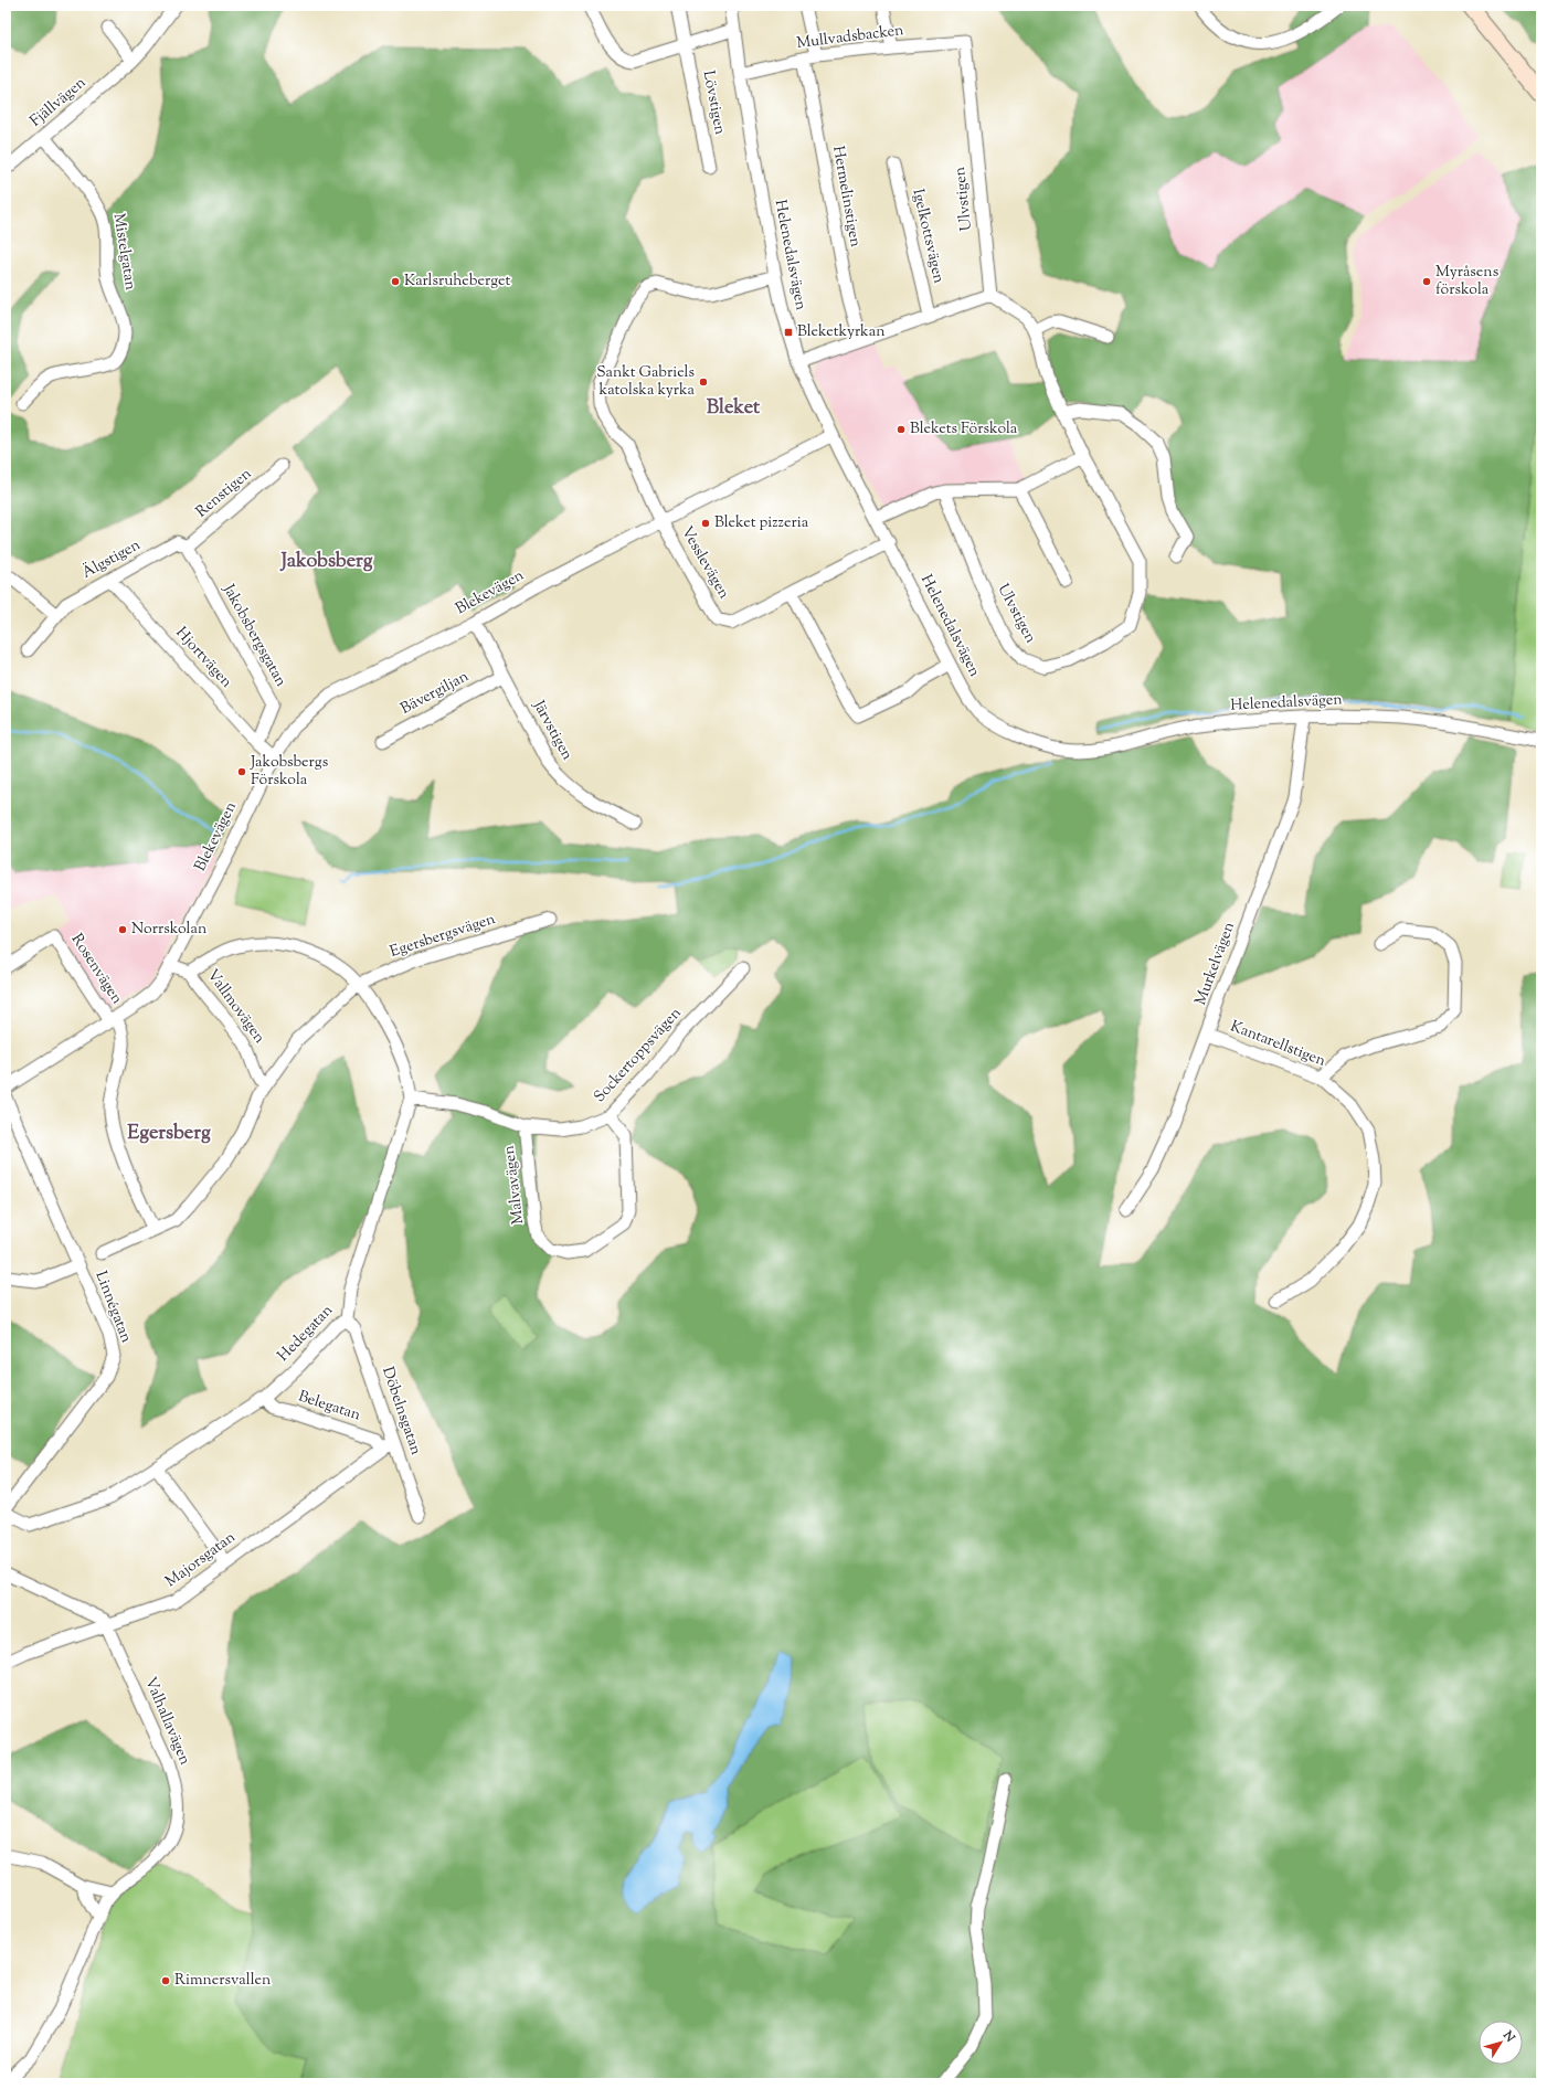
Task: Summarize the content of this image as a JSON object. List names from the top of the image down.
{
  "streets": {
    "street": [
      "Mullvadsbacken",
      "Fjällvägen",
      "Lövstigen",
      "Hermelinstigen",
      "Ulvstigen",
      "Igelkottsvägen",
      "Mistelgatan",
      "Helenedalsvägen",
      "Renstigen",
      "Älgstigen",
      "Vesslevägen",
      "Blekevägen",
      "Jakobsbergsgatan",
      "Hjortvägen",
      "Bävergiljan",
      "Järvstigen",
      "Egersbergsvägen",
      "Murkelvägen",
      "Rosenvägen",
      "Vallmovägen",
      "Kantarellstigen",
      "Sockertoppsvägen",
      "Malvavägen",
      "Linnégatan",
      "Hedegatan",
      "Belegatan",
      "Döbelnsgatan",
      "Majorsgatan",
      "Valhallavägen"
    ]
  },
  "crossings": [
    ["Mullvadsbacken", "Hermelinstigen"],
    ["Mullvadsbacken", "Ulvstigen"],
    ["Mullvadsbacken", "Helenedalsvägen"],
    ["Fjällvägen", "Mistelgatan"],
    ["Helenedalsvägen", "Vesslevägen"],
    ["Helenedalsvägen", "Blekevägen"],
    ["Helenedalsvägen", "Murkelvägen"],
    ["Renstigen", "Älgstigen"],
    ["Renstigen", "Jakobsbergsgatan"],
    ["Älgstigen", "Jakobsbergsgatan"],
    ["Älgstigen", "Hjortvägen"],
    ["Vesslevägen", "Blekevägen"],
    ["Blekevägen", "Hjortvägen"],
    ["Blekevägen", "Järvstigen"],
    ["Blekevägen", "Rosenvägen"],
    ["Jakobsbergsgatan", "Hjortvägen"],
    ["Bävergiljan", "Järvstigen"],
    ["Egersbergsvägen", "Rosenvägen"],
    ["Egersbergsvägen", "Vallmovägen"],
    ["Egersbergsvägen", "Hedegatan"],
    ["Murkelvägen", "Kantarellstigen"],
    ["Vallmovägen", "Hedegatan"],
    ["Sockertoppsvägen", "Malvavägen"],
    ["Sockertoppsvägen", "Hedegatan"],
    ["Hedegatan", "Belegatan"],
    ["Hedegatan", "Döbelnsgatan"],
    ["Belegatan", "Majorsgatan"],
    ["Döbelnsgatan", "Majorsgatan"],
    ["Majorsgatan", "Valhallavägen"]
  ],
  "districts": ["Bleket", "Jakobsberg", "Egersberg"],
  "places": {
    "other": [
      "Karlsruheberget",
      "Myråsens förskola",
      "Sankt Gabriels katolska kyrka",
      "Blekets Förskola",
      "Bleket pizzeria",
      "Jakobsbergs Förskola",
      "Norrskolan",
      "Rimnersvallen"
    ],
    "transit": ["Bleketkyrkan"]
  },
  "north": "top right"
}
